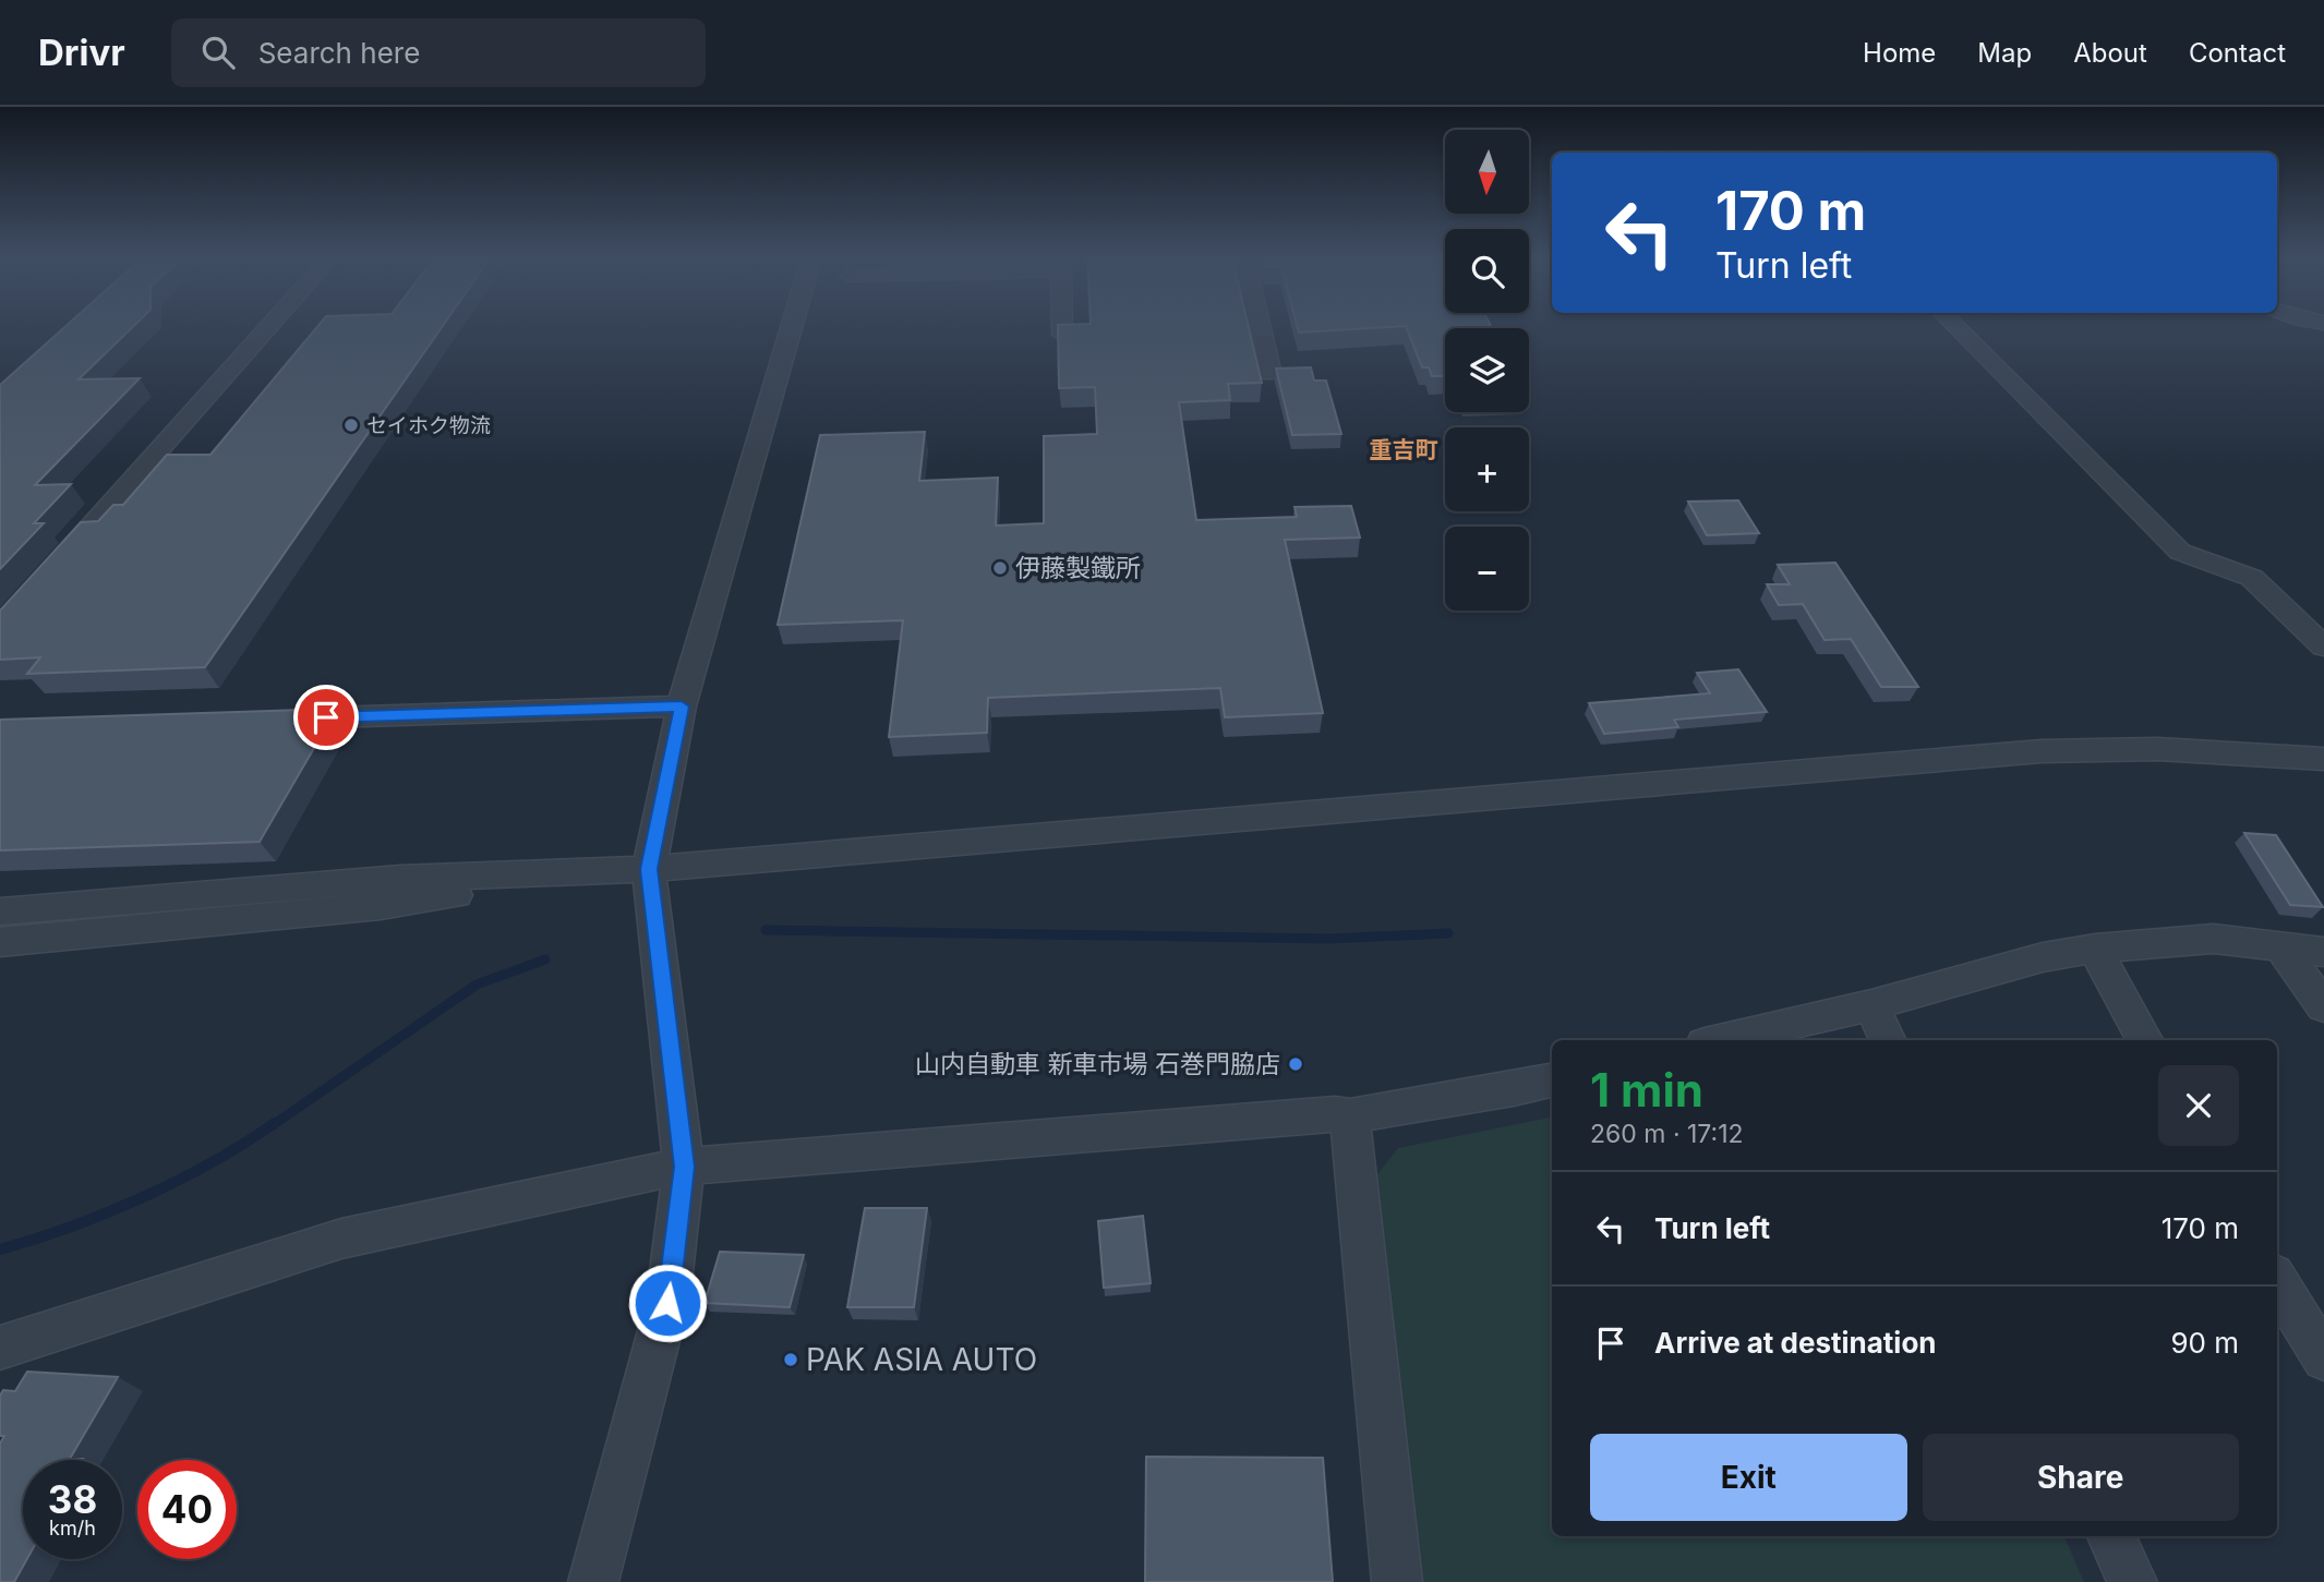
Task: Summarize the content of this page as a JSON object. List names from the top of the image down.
{
  "districts": ["重吉町"],
  "places": [
    "セイホク物流",
    "伊藤製鐵所",
    "山内自動車 新車市場 石巻門脇店",
    "PAK ASIA AUTO"
  ],
  "north": "bottom",
  "page": {
    "header": "Drivr",
    "search": "Search here",
    "nav": [
      "Home",
      "Map",
      "About",
      "Contact"
    ],
    "map_buttons": ["+", "−"],
    "turn": ["170 m", "Turn left"],
    "heading": ["1 min", "260 m · 17:12"],
    "list": [
      {
        "name": "Turn left",
        "value": "170 m"
      },
      {
        "name": "Arrive at destination",
        "value": "90 m"
      }
    ],
    "buttons": ["Exit", "Share"],
    "speed": "38 km/h",
    "limit": "40"
  }
}
